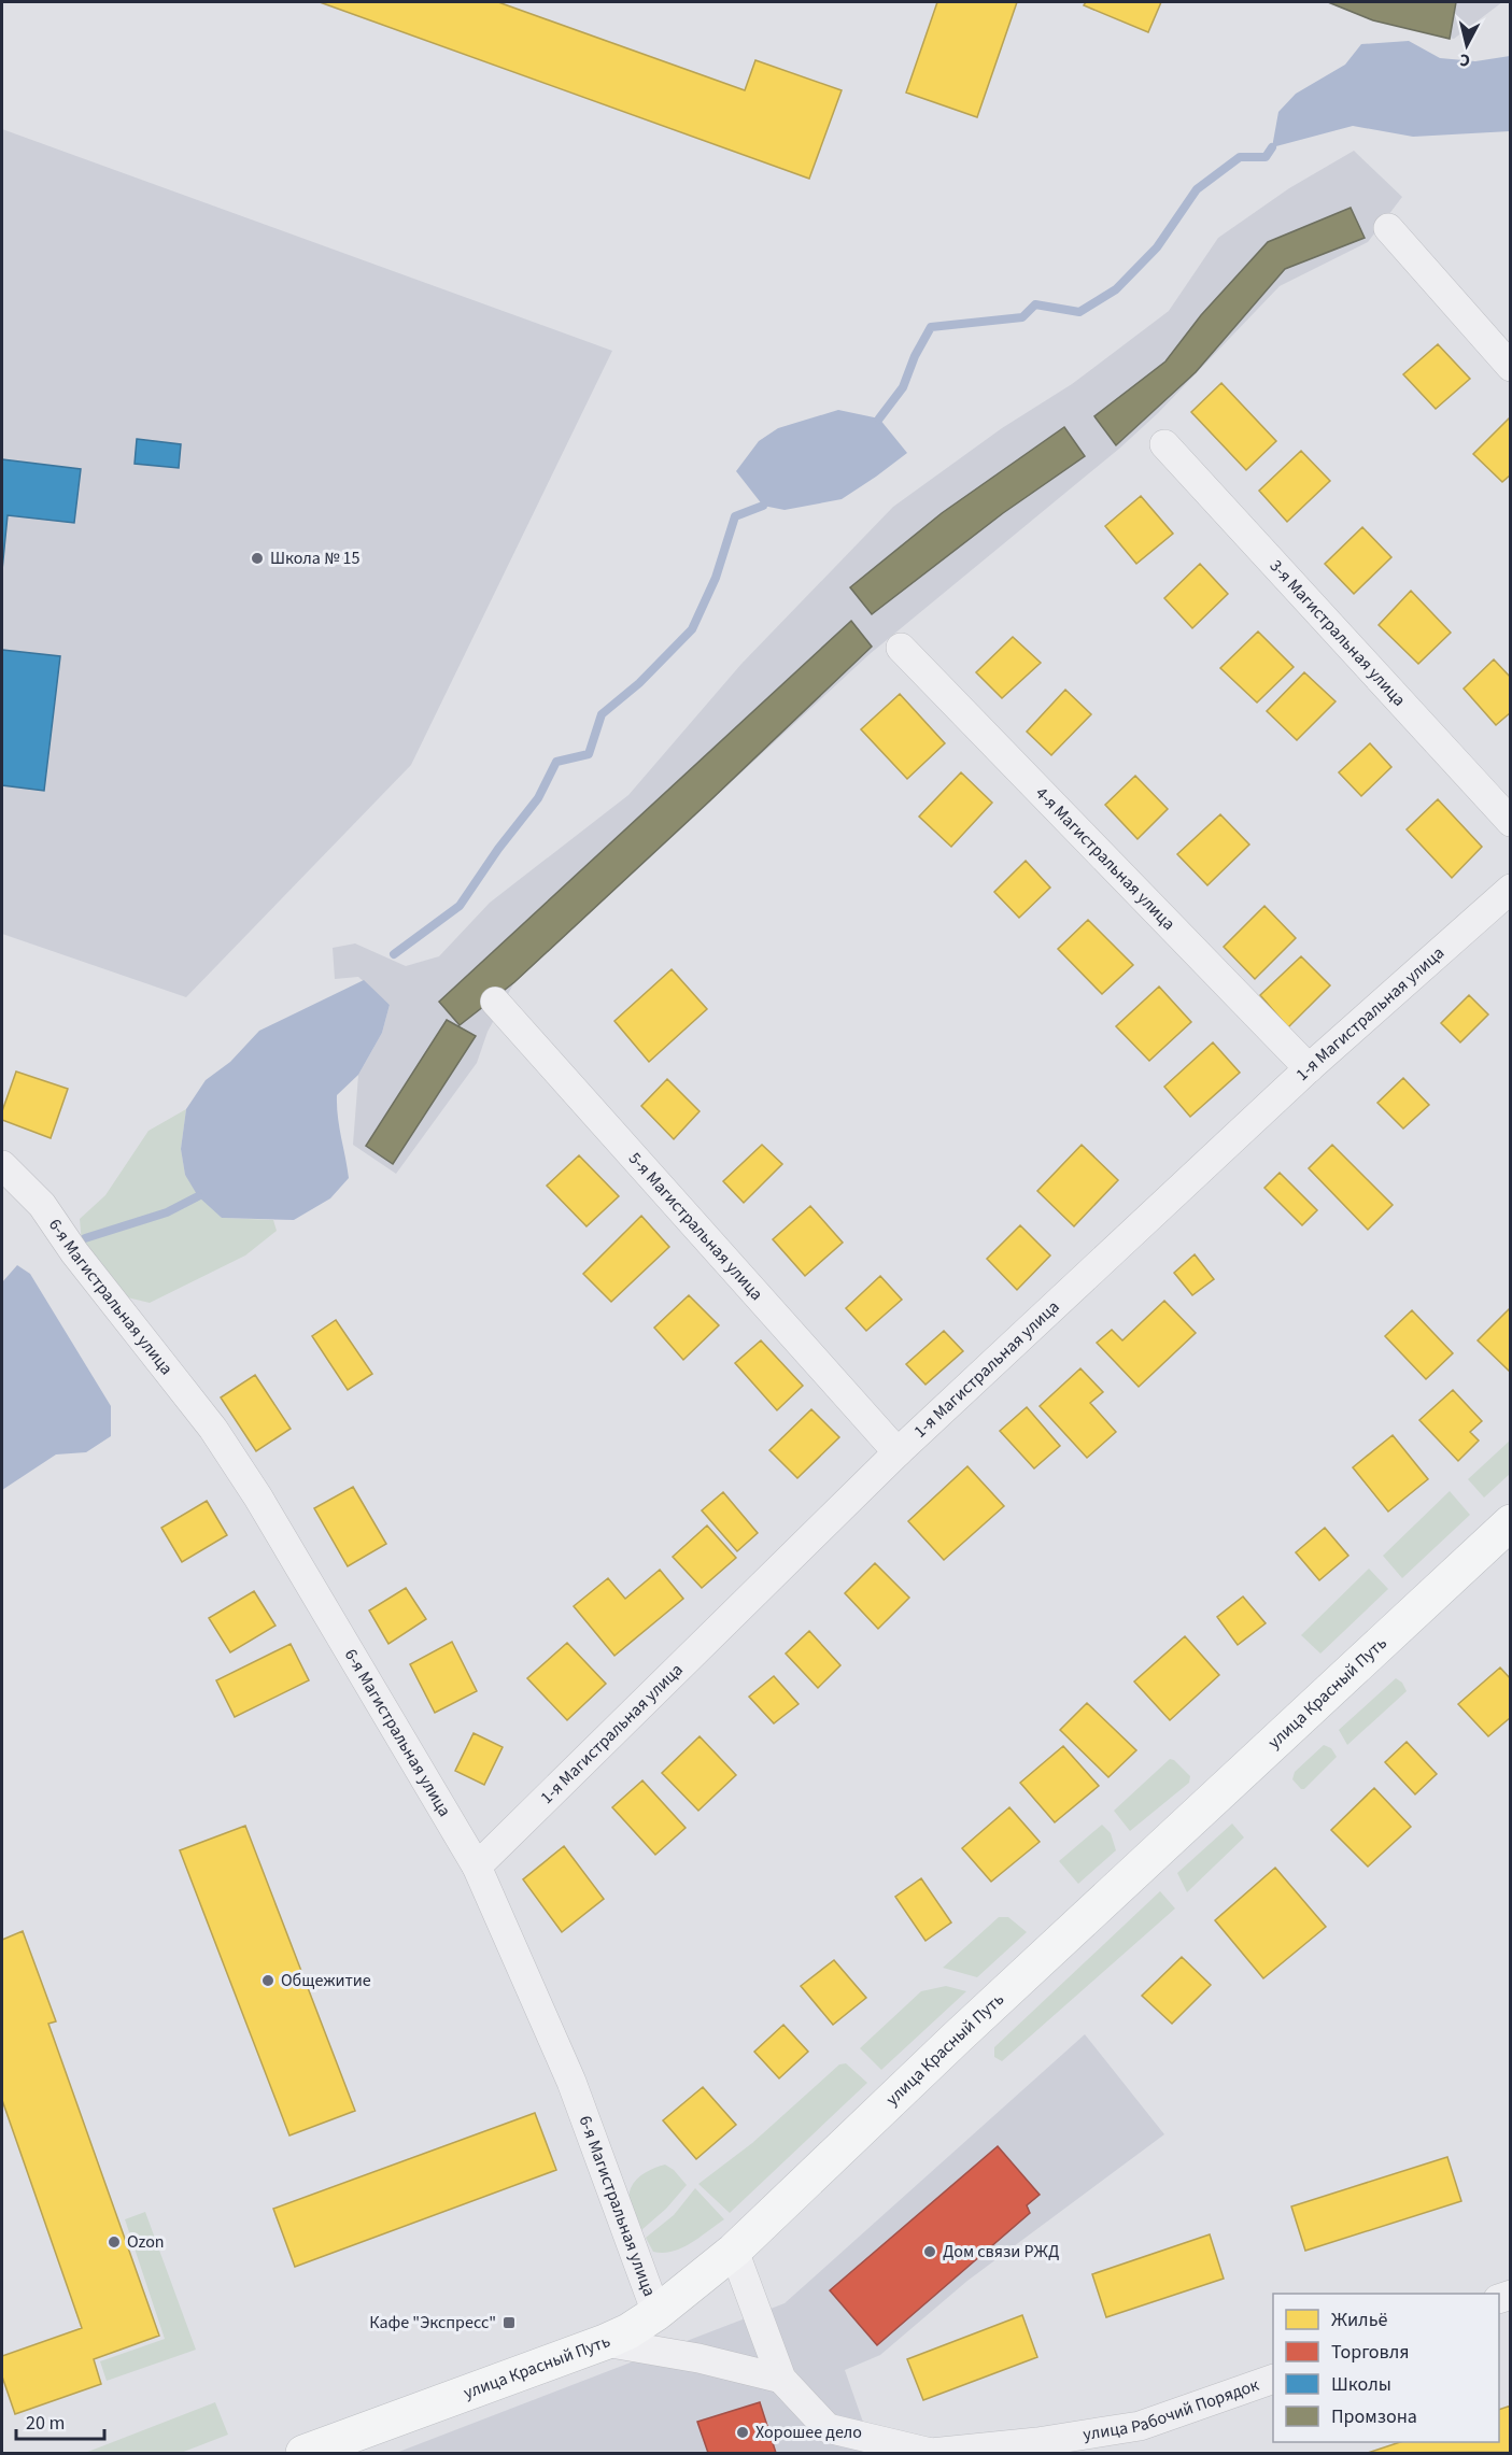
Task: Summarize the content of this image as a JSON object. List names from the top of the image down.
{
  "streets": {
    "main road": ["улица Красный Путь"],
    "street": [
      "3-я Магистральная улица",
      "4-я Магистральная улица",
      "1-я Магистральная улица",
      "5-я Магистральная улица",
      "6-я Магистральная улица",
      "улица Рабочий Порядок"
    ]
  },
  "crossings": [
    ["4-я Магистральная улица", "1-я Магистральная улица"],
    ["1-я Магистральная улица", "5-я Магистральная улица"],
    ["1-я Магистральная улица", "6-я Магистральная улица"],
    ["6-я Магистральная улица", "улица Красный Путь"],
    ["улица Красный Путь", "улица Рабочий Порядок"]
  ],
  "places": {
    "other": [
      "Школа № 15",
      "Общежитие",
      "Ozon",
      "Дом связи РЖД",
      "Хорошее дело"
    ],
    "transit": ["Кафе \"Экспресс\""]
  },
  "legend": [
    "Жильё",
    "Торговля",
    "Школы",
    "Промзона"
  ],
  "scale_bar": "20 m",
  "north": "bottom"
}
